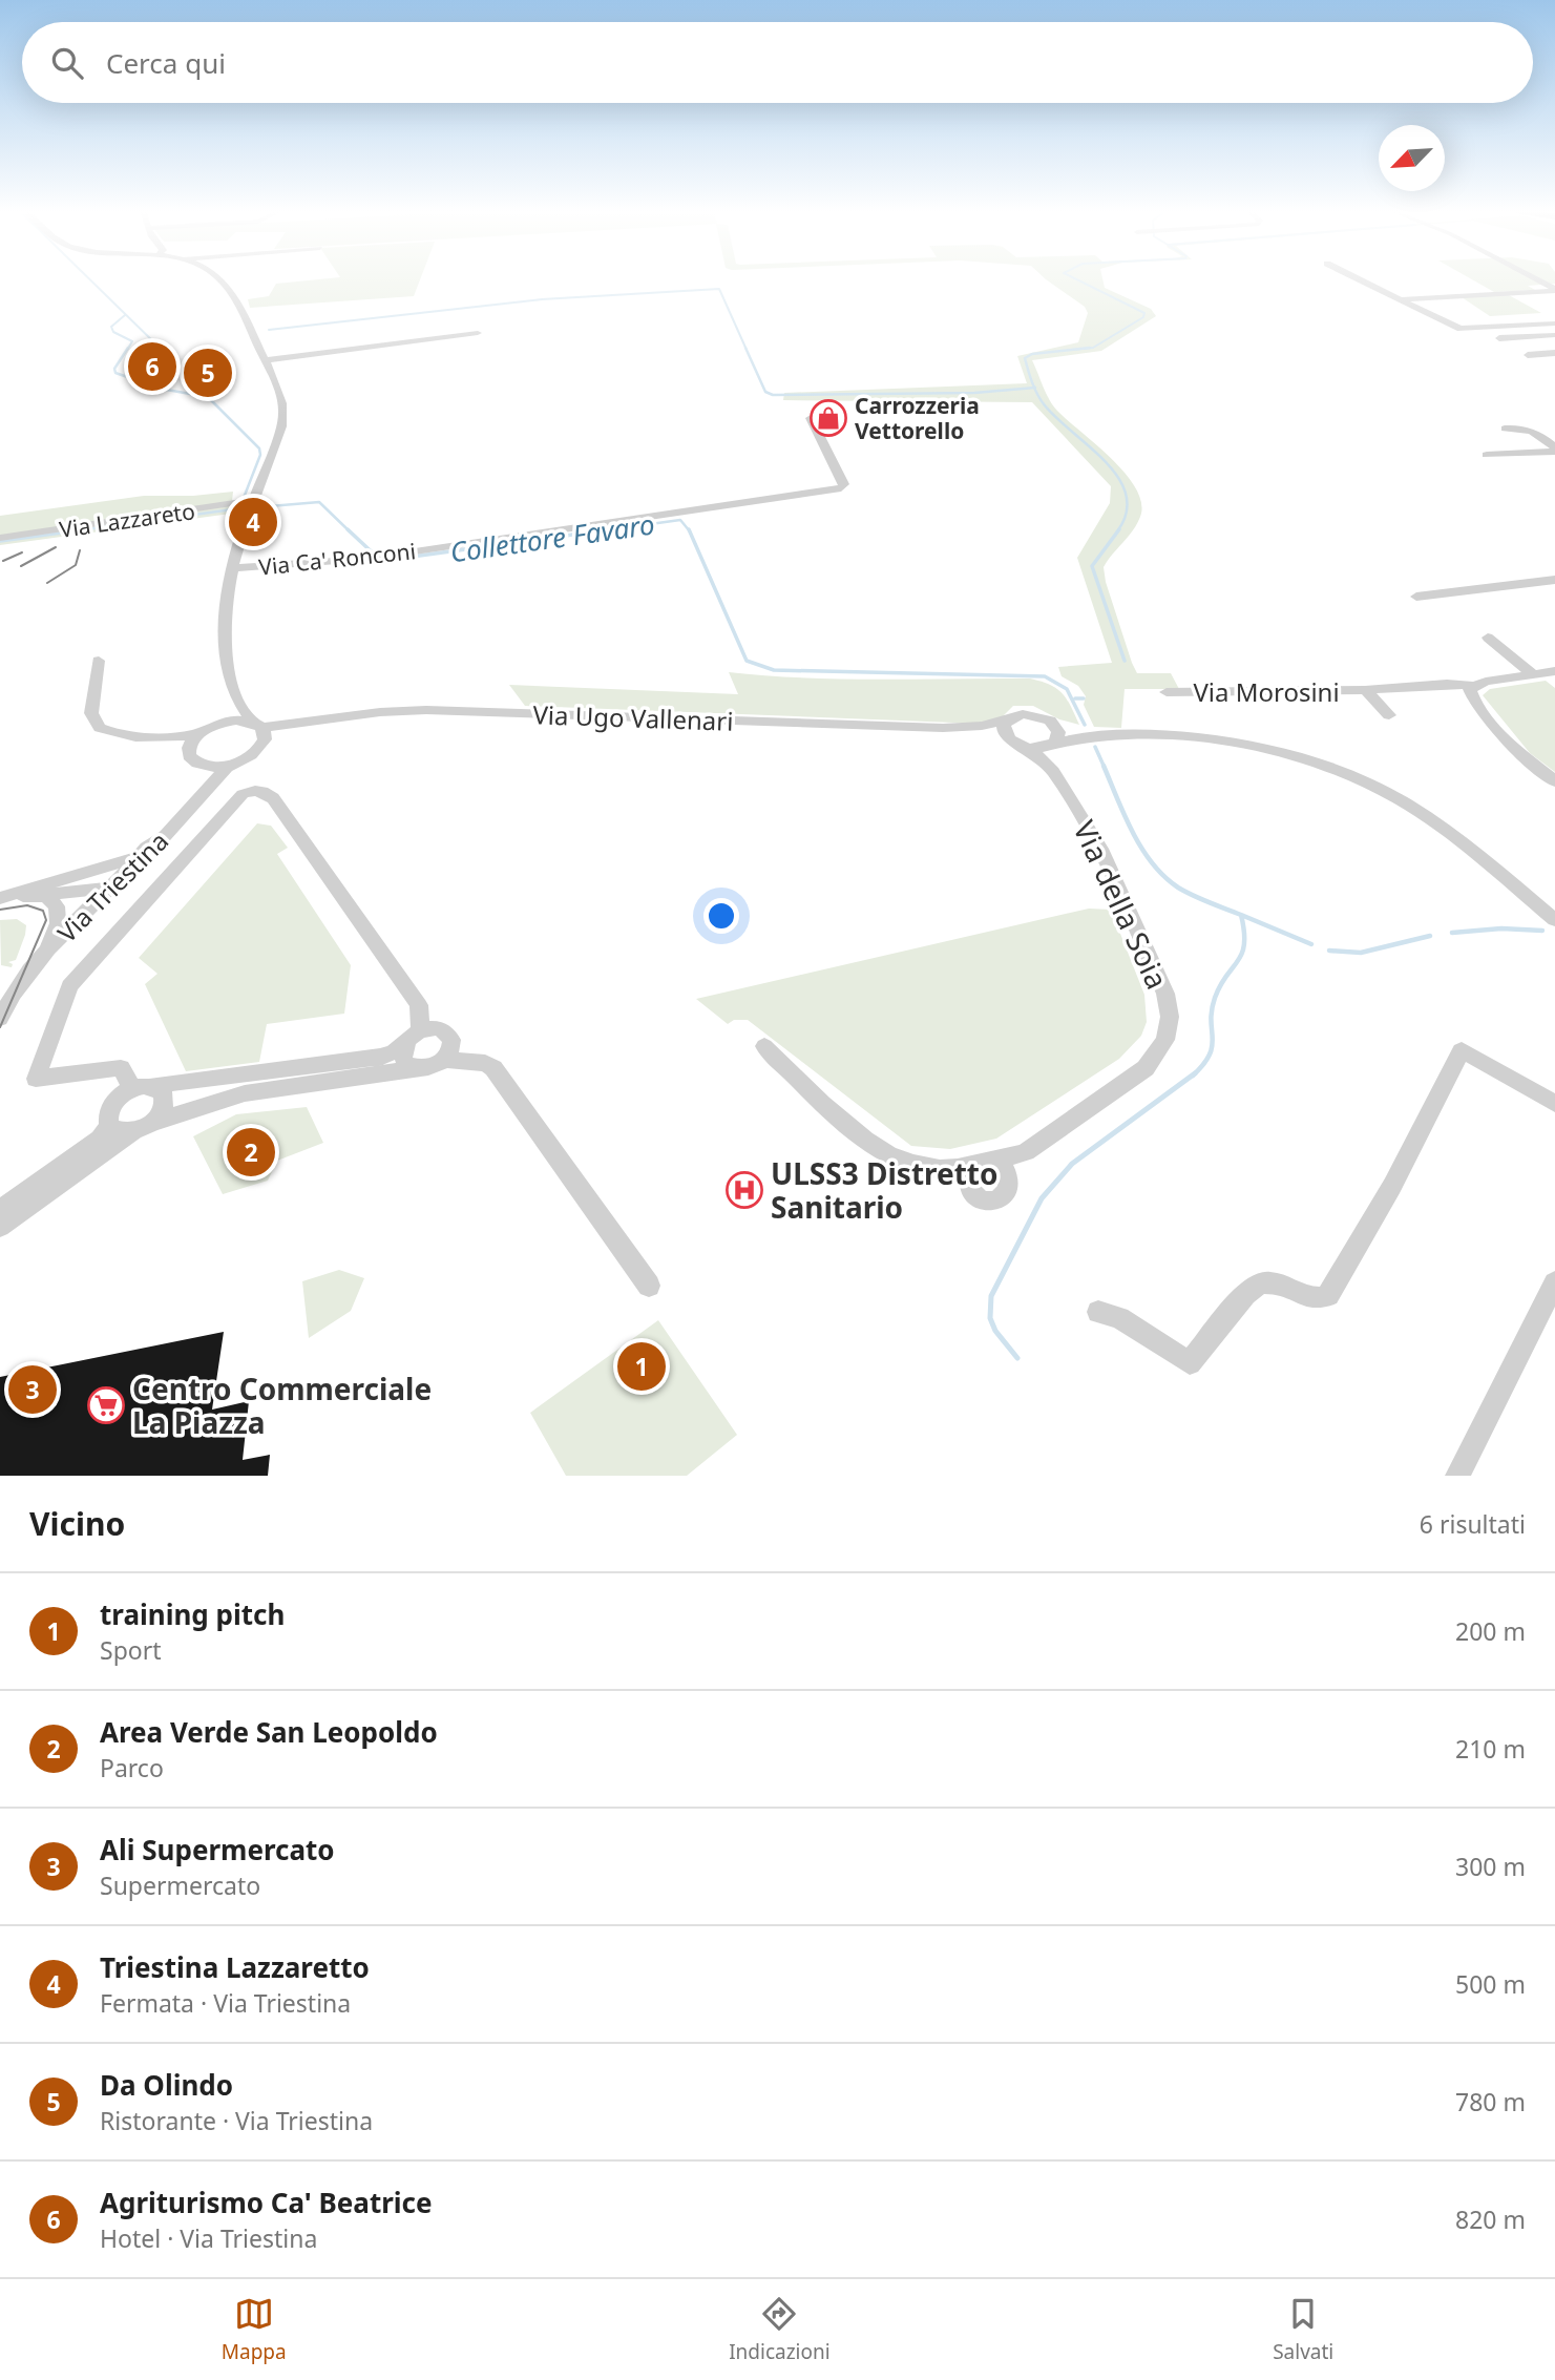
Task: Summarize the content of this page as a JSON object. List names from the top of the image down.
{
  "streets": {
    "street": [
      "Via Lazzareto",
      "Via Ca' Ronconi",
      "Via Morosini",
      "Via Ugo Vallenari",
      "Via Triestina",
      "Via della Soia"
    ]
  },
  "crossings": [
    ["Via Ugo Vallenari", "Via Triestina"],
    ["Via Ugo Vallenari", "Via della Soia"]
  ],
  "water": ["Collettore Favaro"],
  "places": {
    "shop": ["Carrozzeria Vettorello"],
    "hospital": ["ULSS3 Distretto Sanitario"],
    "supermarket": ["Centro Commerciale La Piazza"]
  },
  "north": "bottom left",
  "page": {
    "search": "Cerca qui",
    "pins": [
      "6",
      "5",
      "4",
      "2",
      "1",
      "3"
    ],
    "heading": ["Vicino", "6 risultati"],
    "list": [
      {
        "mark": "1",
        "name": "training pitch",
        "note": "Sport",
        "value": "200 m"
      },
      {
        "mark": "2",
        "name": "Area Verde San Leopoldo",
        "note": "Parco",
        "value": "210 m"
      },
      {
        "mark": "3",
        "name": "Ali Supermercato",
        "note": "Supermercato",
        "value": "300 m"
      },
      {
        "mark": "4",
        "name": "Triestina Lazzaretto",
        "note": "Fermata · Via Triestina",
        "value": "500 m"
      },
      {
        "mark": "5",
        "name": "Da Olindo",
        "note": "Ristorante · Via Triestina",
        "value": "780 m"
      },
      {
        "mark": "6",
        "name": "Agriturismo Ca' Beatrice",
        "note": "Hotel · Via Triestina",
        "value": "820 m"
      }
    ],
    "nav": ["Mappa", "Indicazioni", "Salvati"]
  }
}
